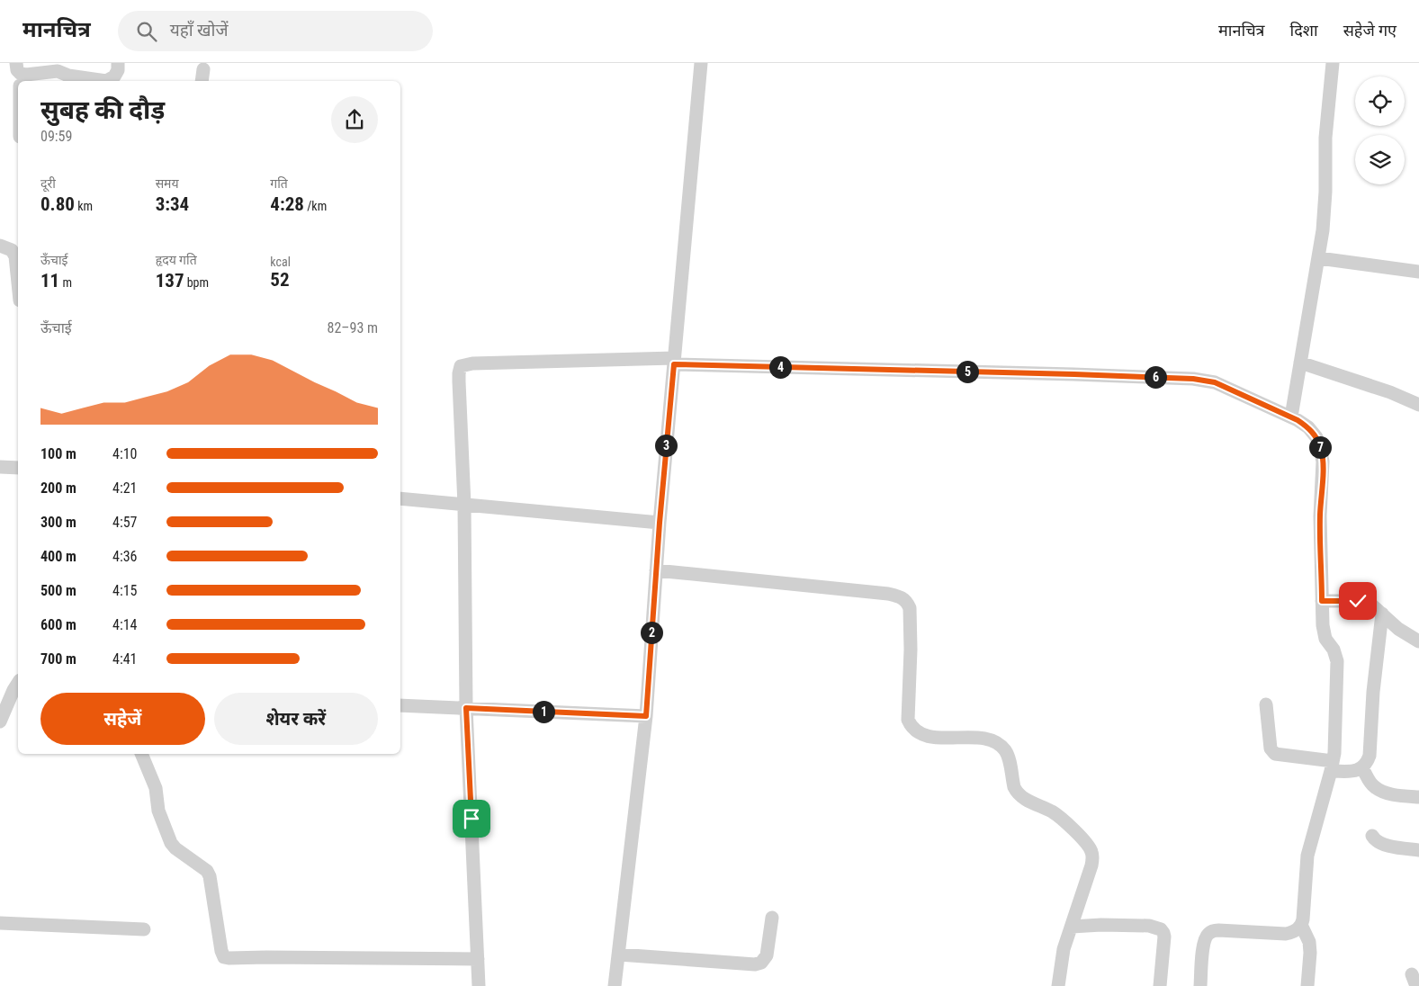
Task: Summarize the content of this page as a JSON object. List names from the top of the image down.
{
  "page": {
    "header": "मानचित्र",
    "search": "यहाँ खोजें",
    "nav": ["मानचित्र", "दिशा", "सहेजे गए"],
    "heading": ["सुबह की दौड़", "09:59"],
    "stats": [
      ["दूरी", "0.80 km"],
      ["समय", "3:34"],
      ["गति", "4:28 /km"],
      ["ऊँचाई", "11 m"],
      ["हृदय गति", "137 bpm"],
      ["kcal", "52"]
    ],
    "chart": ["ऊँचाई", "82–93 m"],
    "pins": [
      "4",
      "5",
      "6",
      "3",
      "7",
      "2",
      "1"
    ],
    "list": [
      {
        "name": "100 m",
        "note": "4:10"
      },
      {
        "name": "200 m",
        "note": "4:21"
      },
      {
        "name": "300 m",
        "note": "4:57"
      },
      {
        "name": "400 m",
        "note": "4:36"
      },
      {
        "name": "500 m",
        "note": "4:15"
      },
      {
        "name": "600 m",
        "note": "4:14"
      },
      {
        "name": "700 m",
        "note": "4:41"
      }
    ],
    "buttons": ["सहेजें", "शेयर करें"]
  }
}
